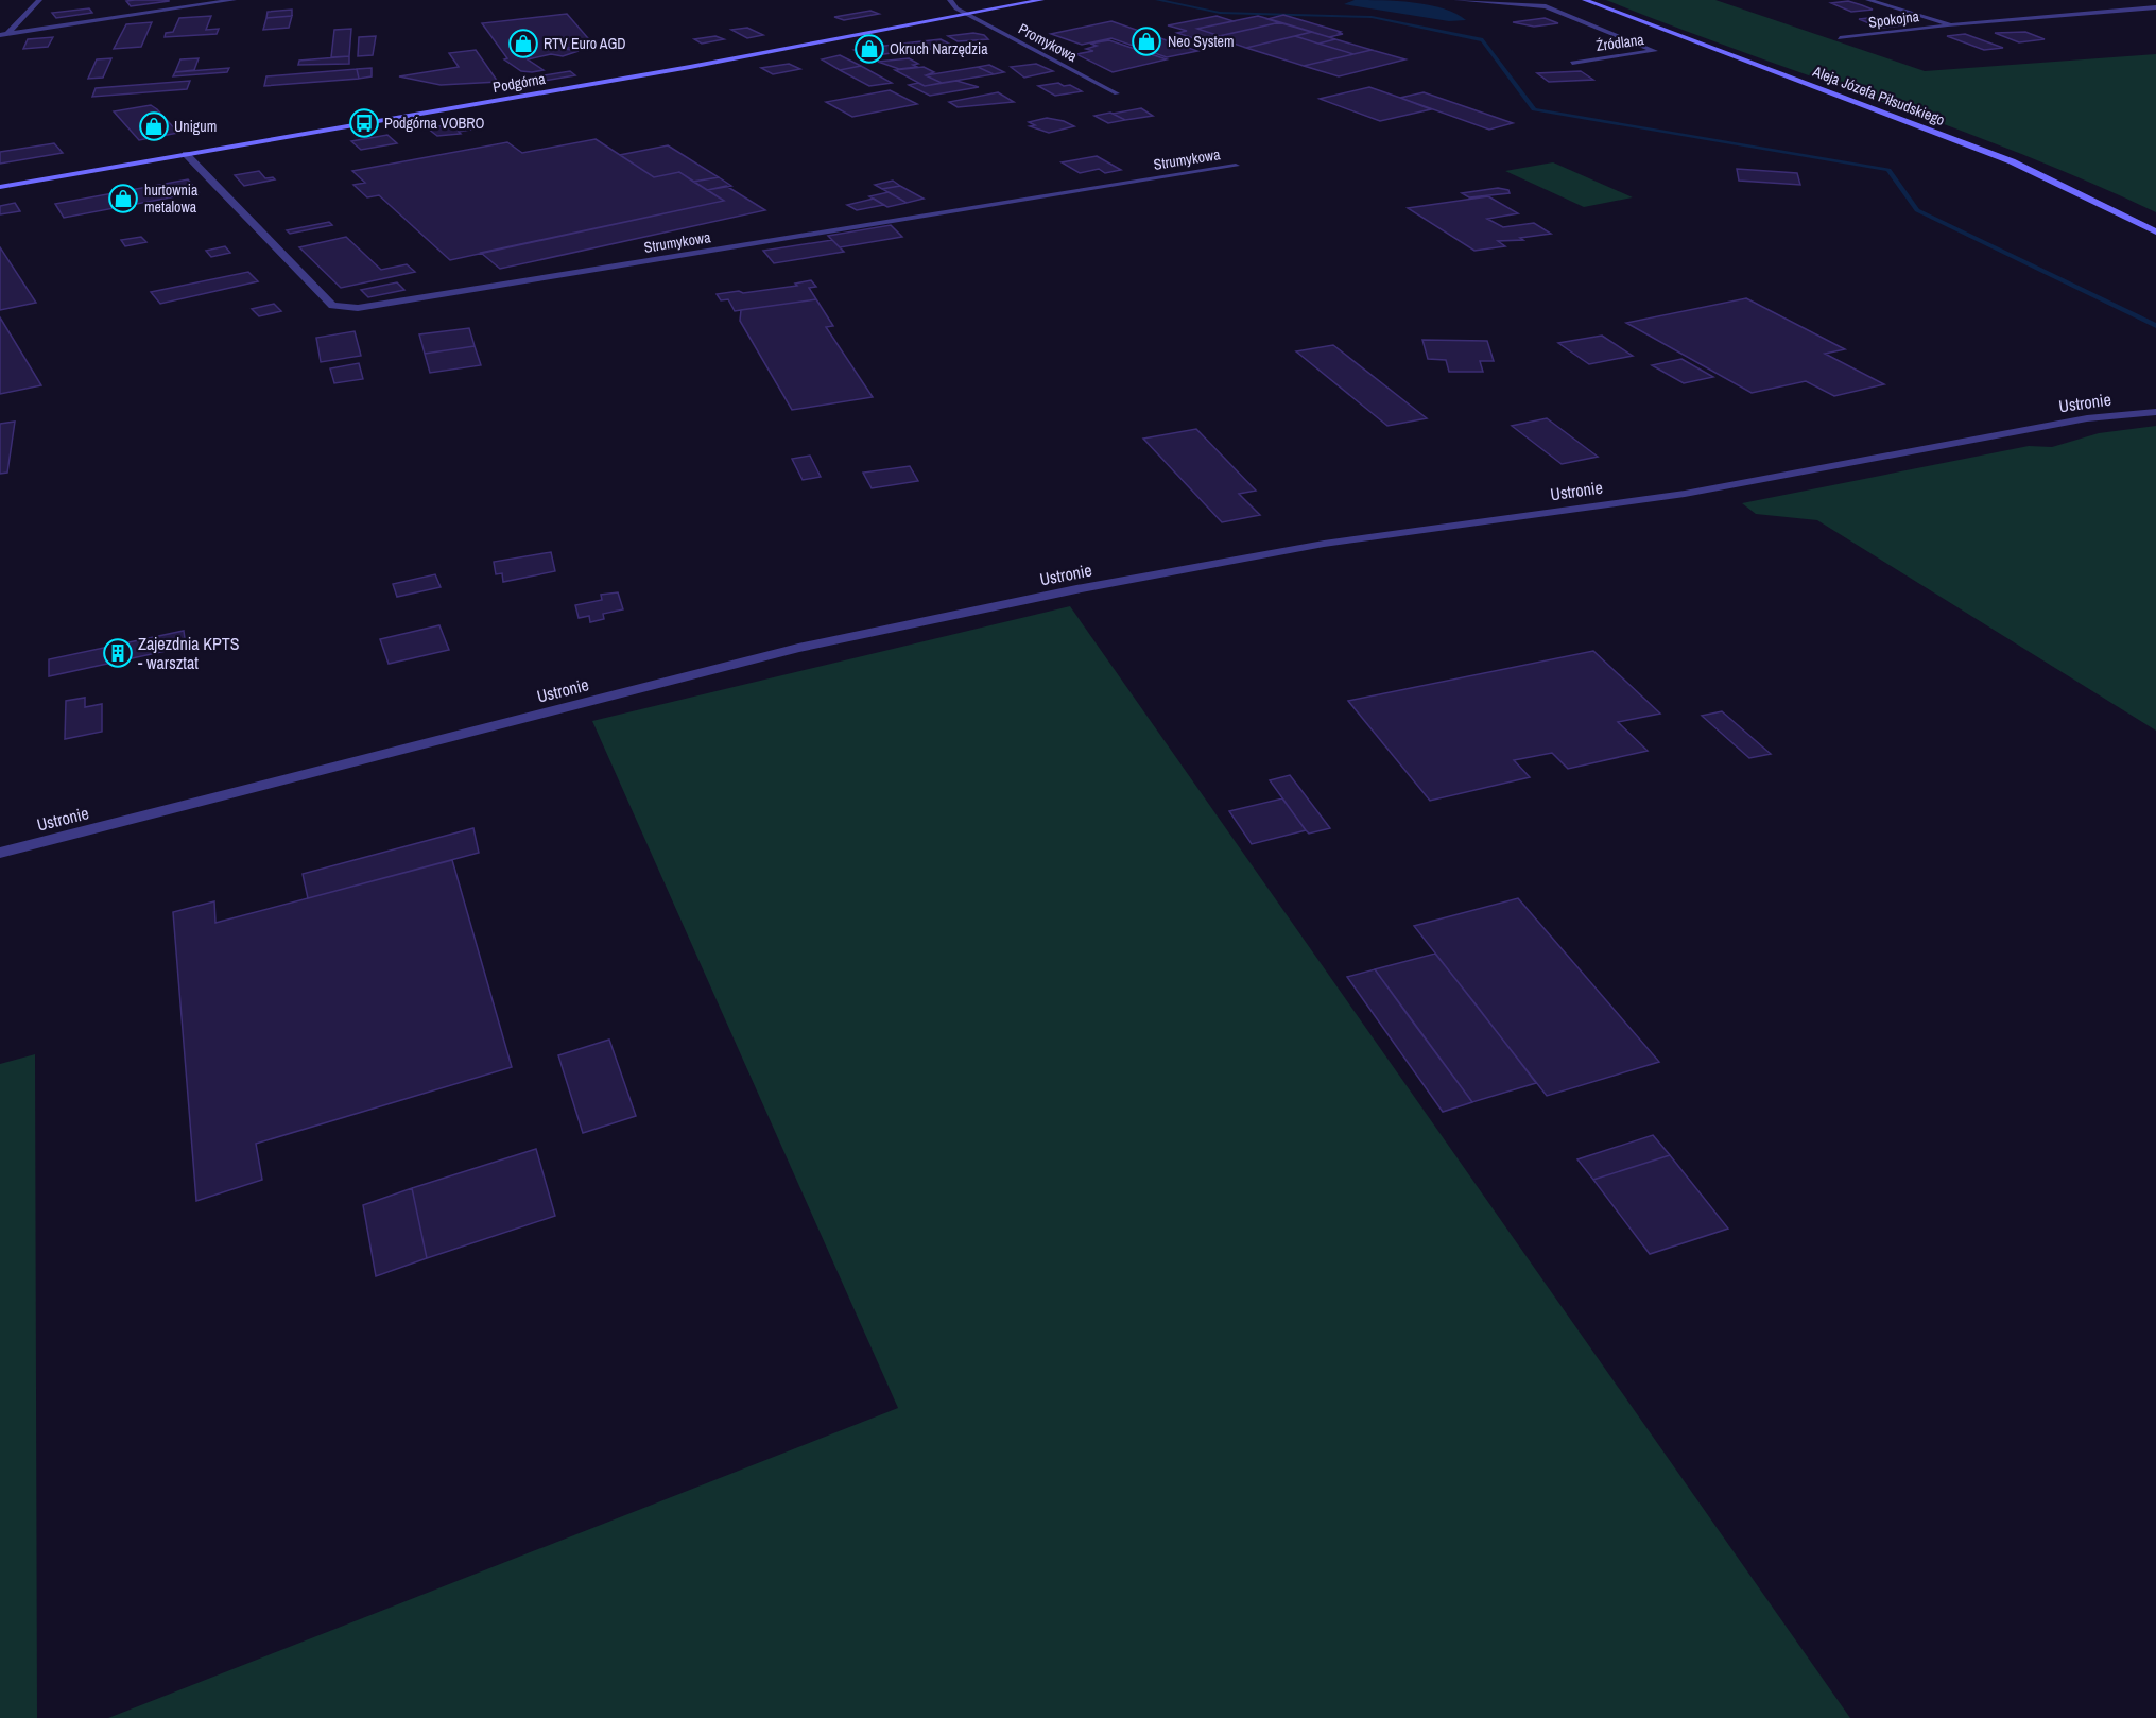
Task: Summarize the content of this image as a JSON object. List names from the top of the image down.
{
  "streets": {
    "main road": ["Podgórna", "Aleja Józefa Piłsudskiego"],
    "street": [
      "Spokojna",
      "Promykowa",
      "Źródlana",
      "Strumykowa",
      "Ustronie"
    ]
  },
  "crossings": [
    ["Promykowa", "Podgórna"],
    ["Podgórna", "Strumykowa"]
  ],
  "places": {
    "shop": [
      "Neo System",
      "RTV Euro AGD",
      "Okruch Narzędzia",
      "Unigum",
      "hurtownia metalowa"
    ],
    "bus stop": ["Podgórna VOBRO"],
    "building": ["Zajezdnia KPTS - warsztat"]
  }
}
